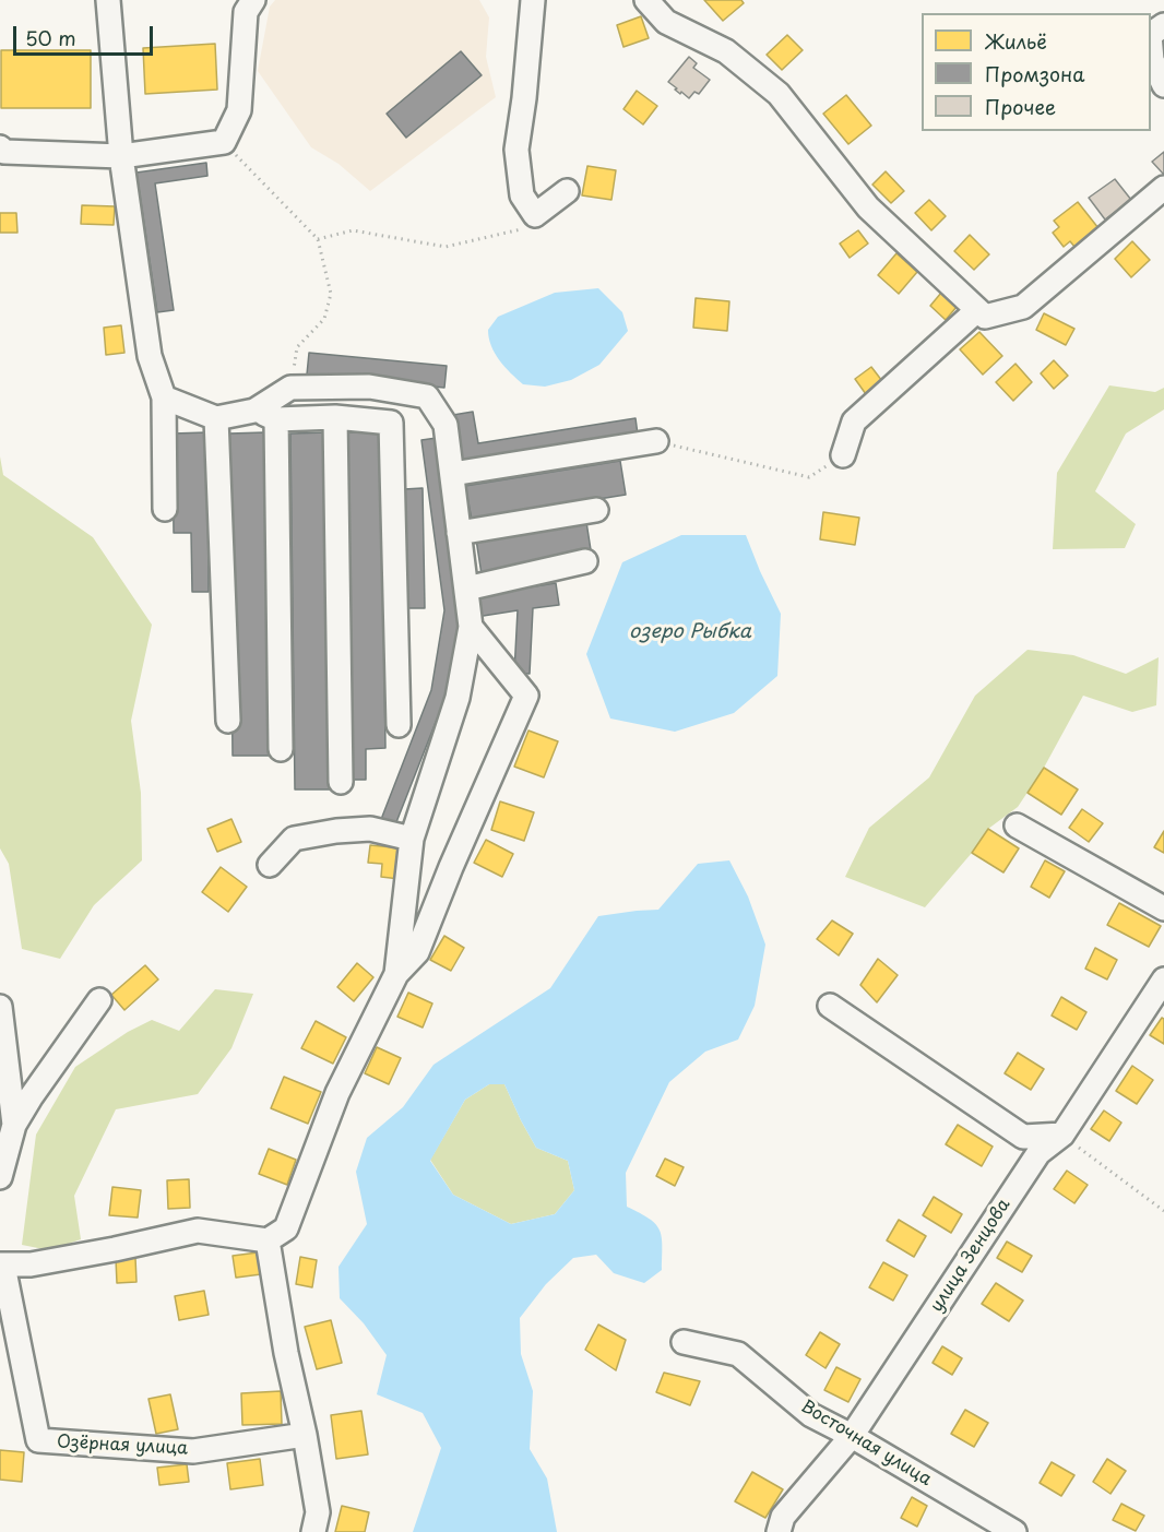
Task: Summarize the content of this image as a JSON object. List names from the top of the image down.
{
  "streets": {
    "street": ["улица Зенцова", "Восточная улица", "Озёрная улица"]
  },
  "crossings": [
    ["улица Зенцова", "Восточная улица"]
  ],
  "water": ["озеро Рыбка"],
  "legend": ["Жильё", "Промзона", "Прочее"],
  "scale_bar": "50 m"
}
